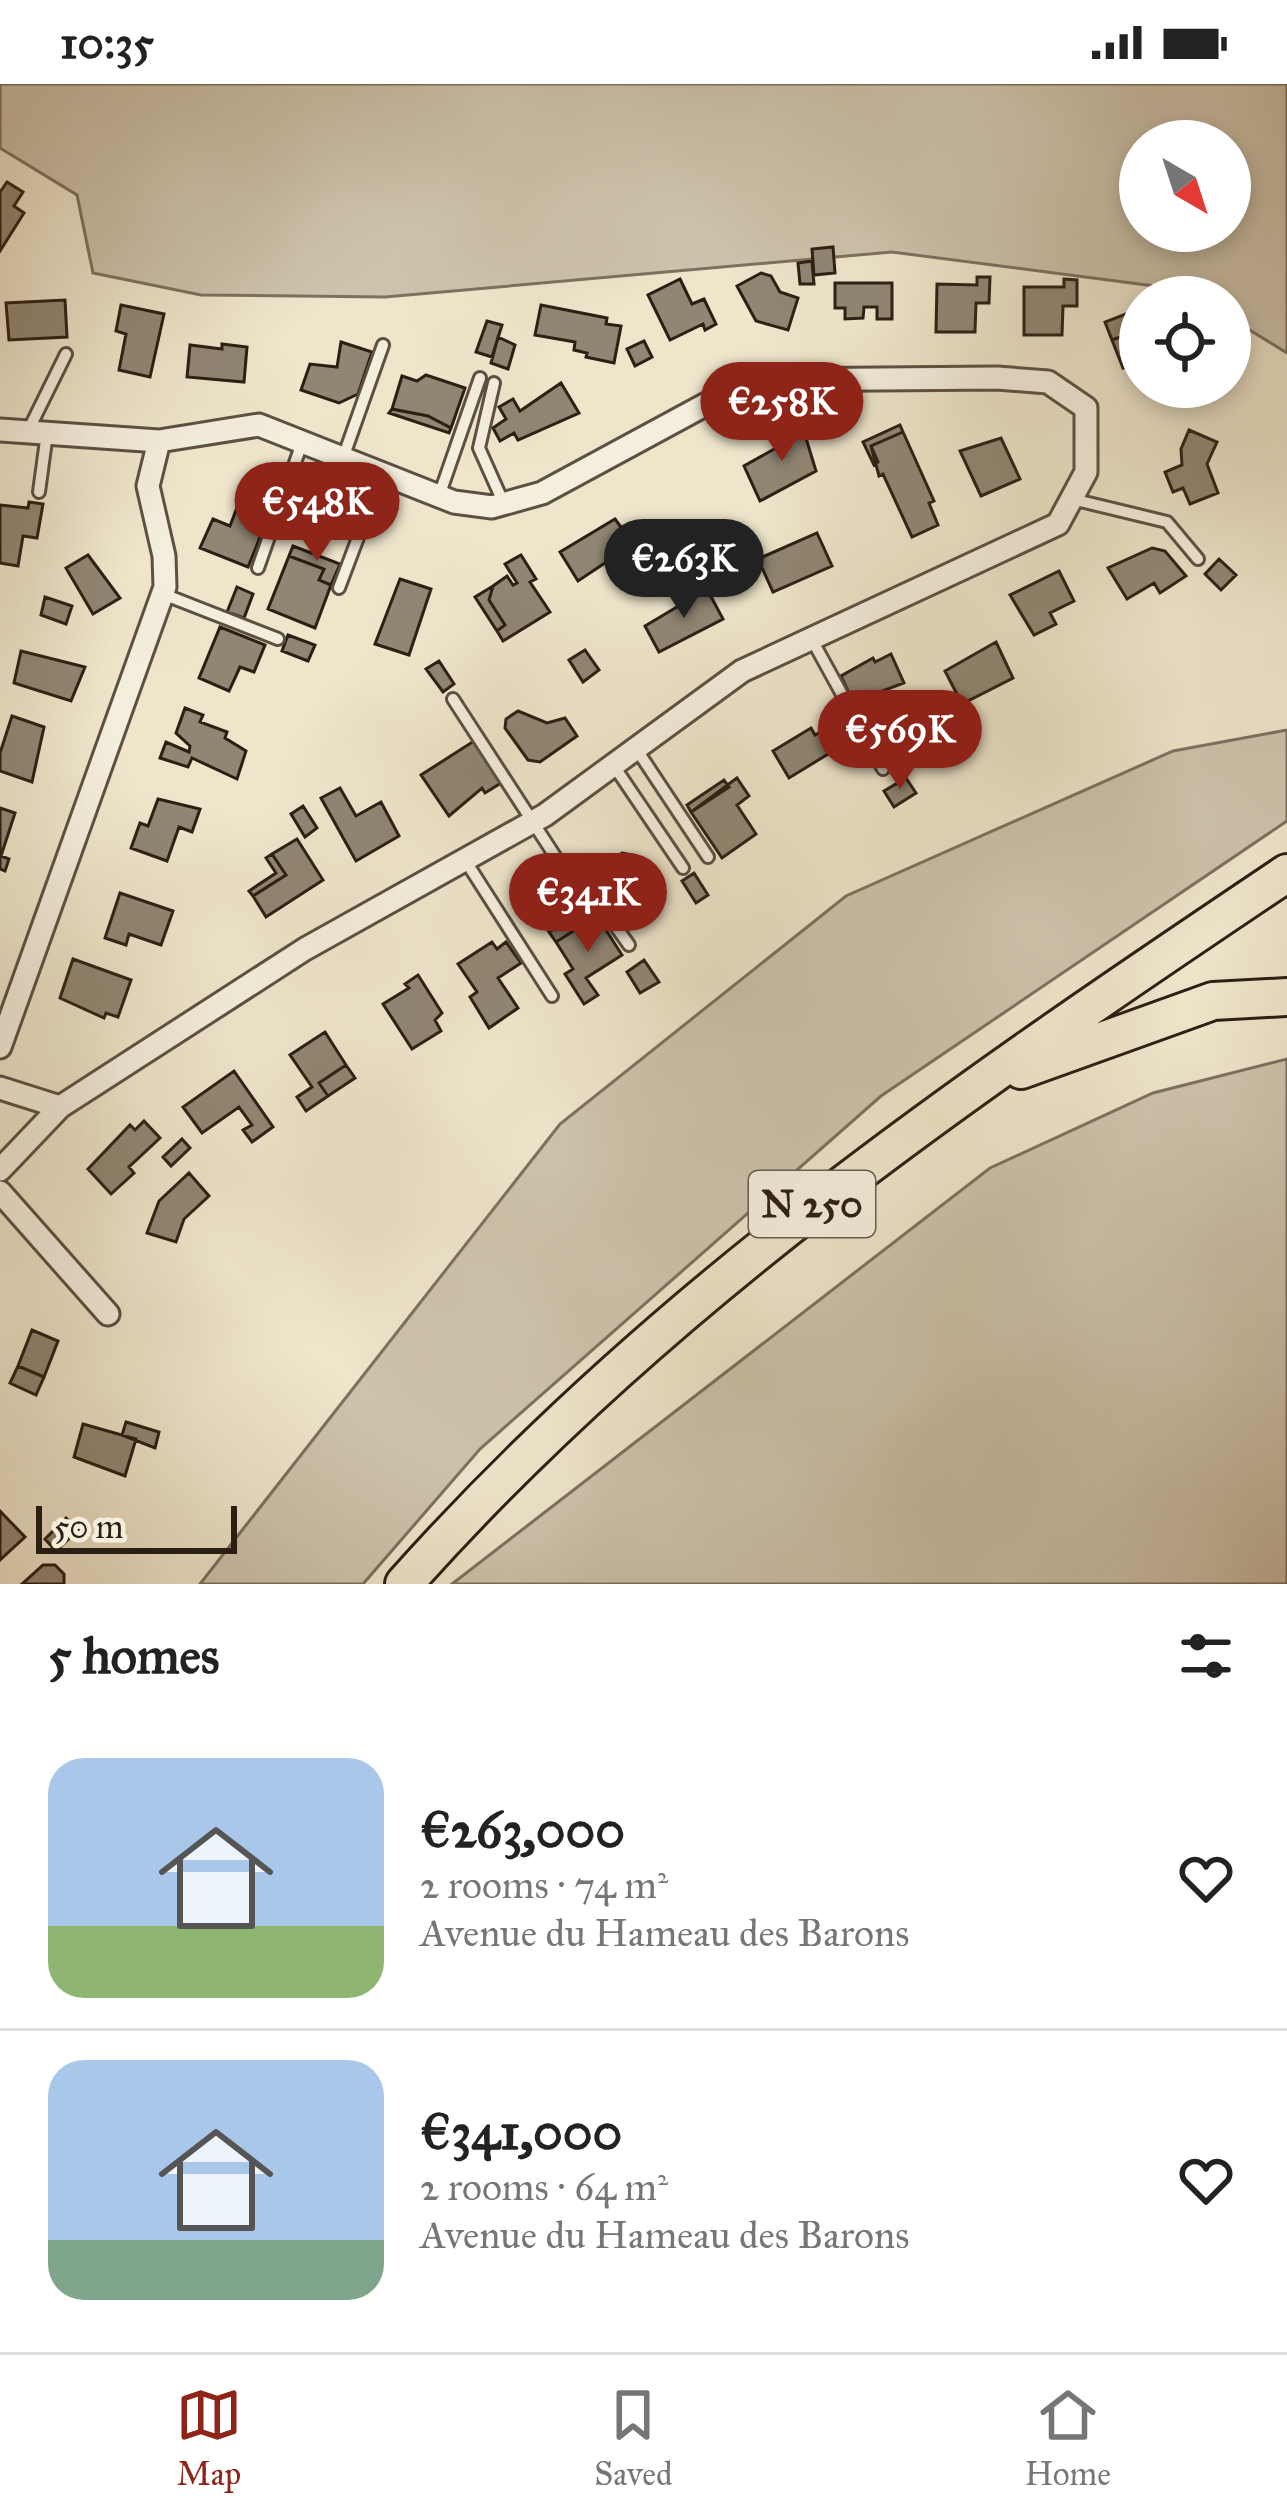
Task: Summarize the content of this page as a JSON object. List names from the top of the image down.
{
  "streets": {
    "main road": ["N 250"]
  },
  "scale_bar": "50 m",
  "north": "bottom right",
  "page": {
    "status": "10:35",
    "price": [
      "€258K",
      "€548K",
      "€263K",
      "€569K",
      "€341K"
    ],
    "scale": "50 m",
    "heading": "5 homes",
    "list": [
      {
        "name": "€263,000",
        "note": "2 rooms · 74 m² · Avenue du Hameau des Barons"
      },
      {
        "name": "€341,000",
        "note": "2 rooms · 64 m² · Avenue du Hameau des Barons"
      }
    ],
    "tabs": ["Map", "Saved", "Home"]
  }
}
